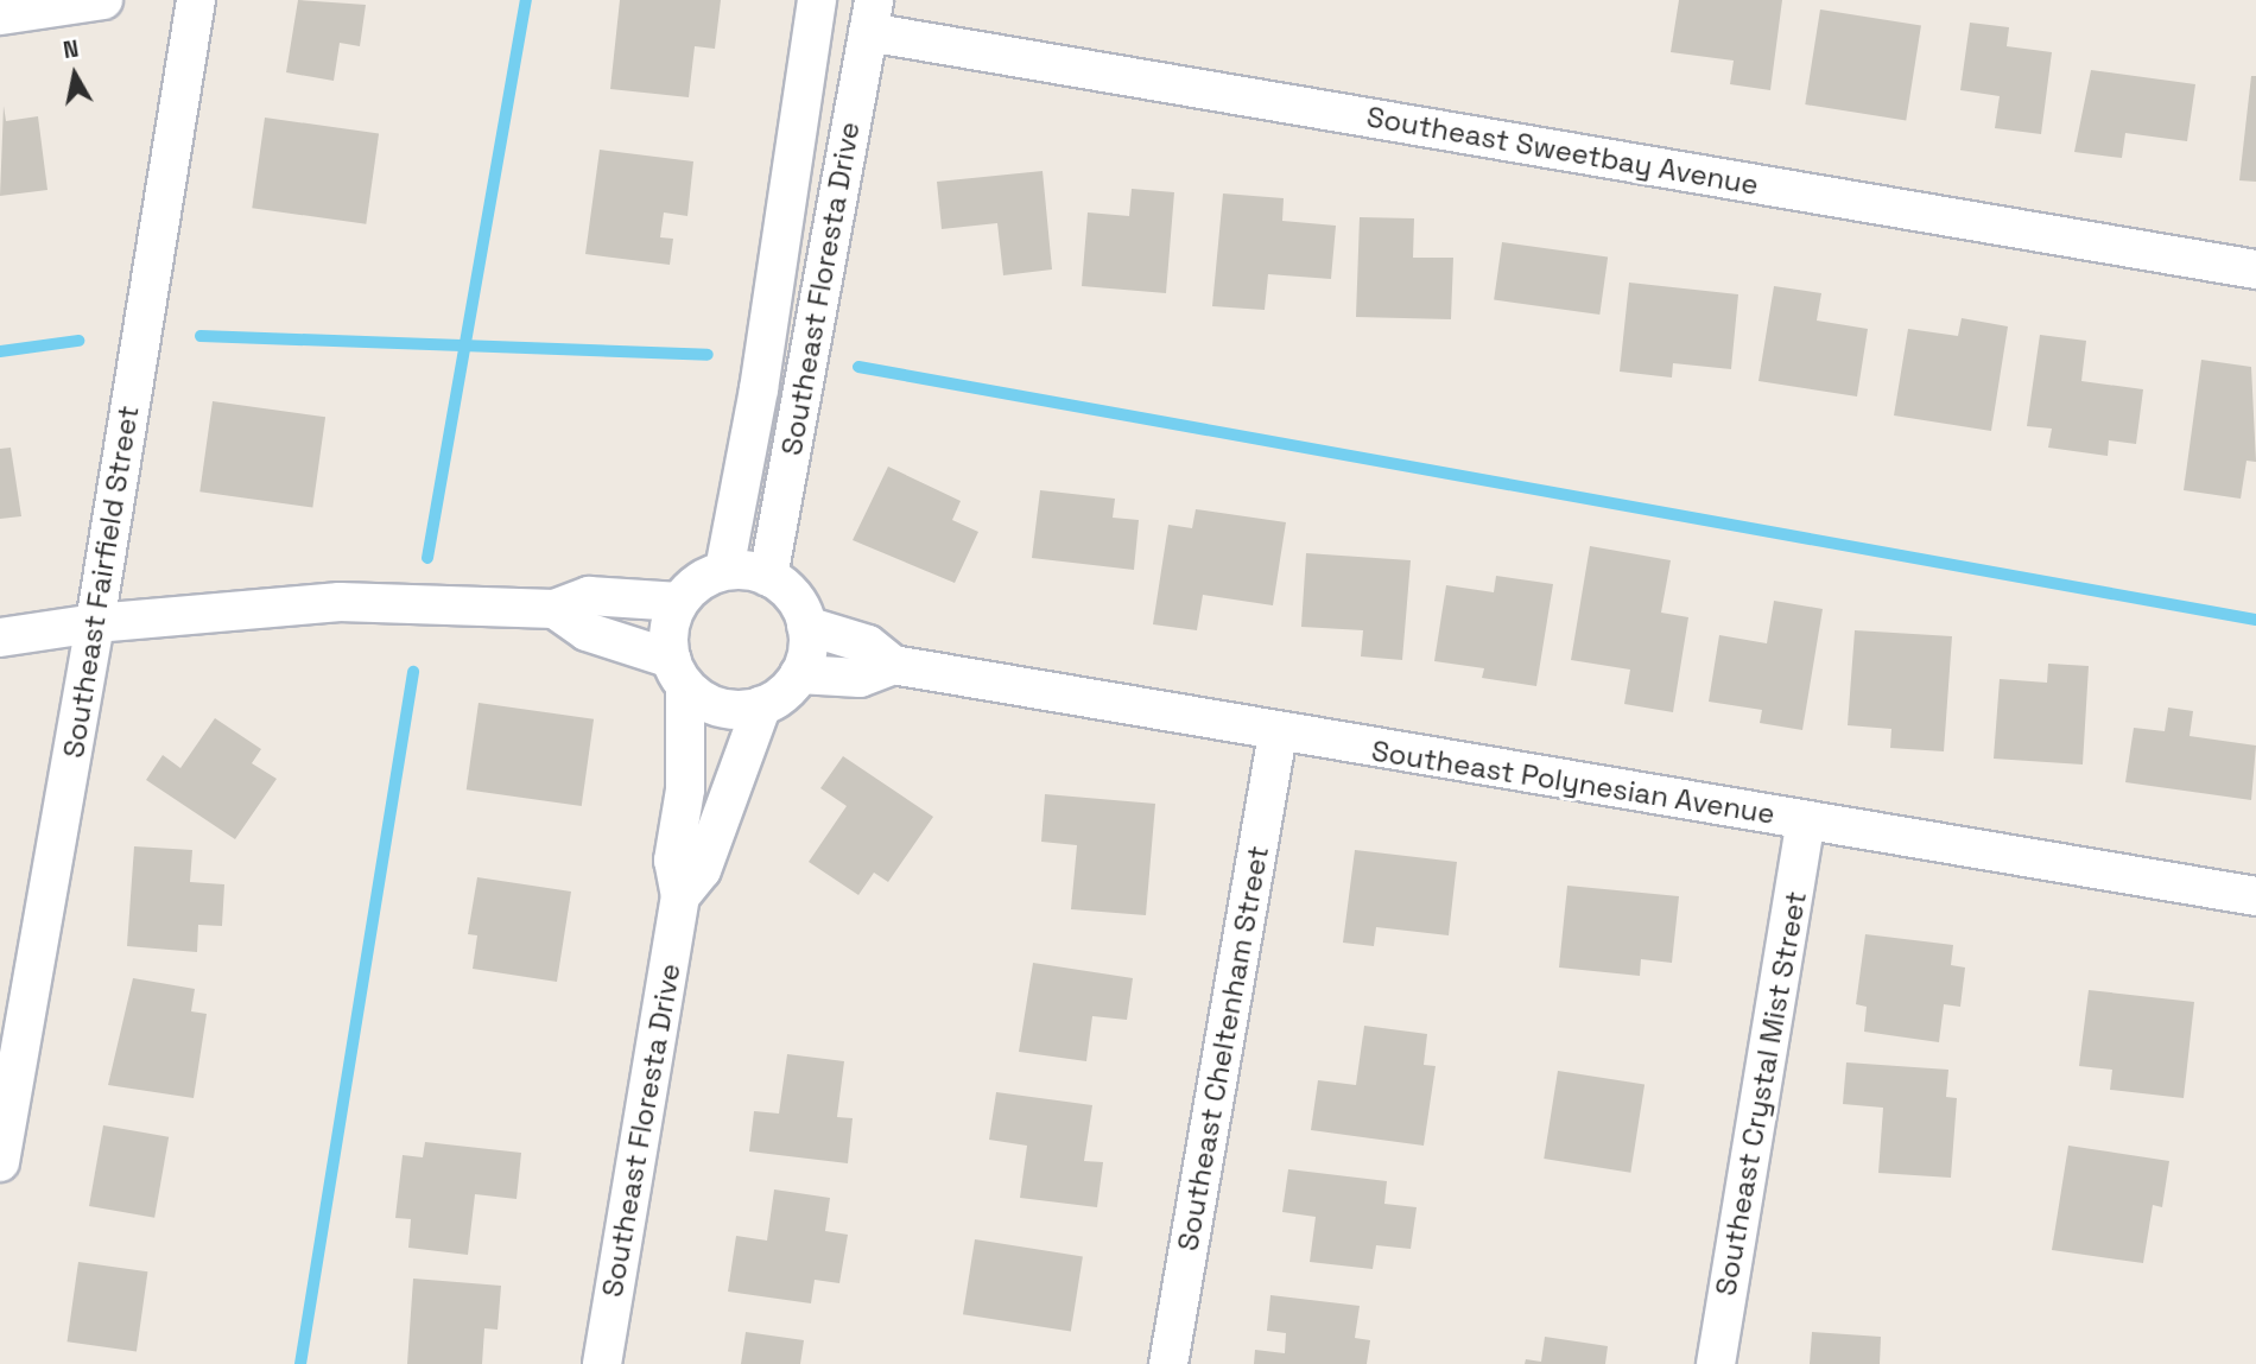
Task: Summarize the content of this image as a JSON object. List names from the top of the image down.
{
  "streets": {
    "street": [
      "Southeast Sweetbay Avenue",
      "Southeast Floresta Drive",
      "Southeast Fairfield Street",
      "Southeast Polynesian Avenue",
      "Southeast Cheltenham Street",
      "Southeast Crystal Mist Street"
    ]
  },
  "crossings": [
    ["Southeast Sweetbay Avenue", "Southeast Floresta Drive"],
    ["Southeast Floresta Drive", "Southeast Polynesian Avenue"],
    ["Southeast Polynesian Avenue", "Southeast Cheltenham Street"],
    ["Southeast Polynesian Avenue", "Southeast Crystal Mist Street"]
  ],
  "north": "top"
}
